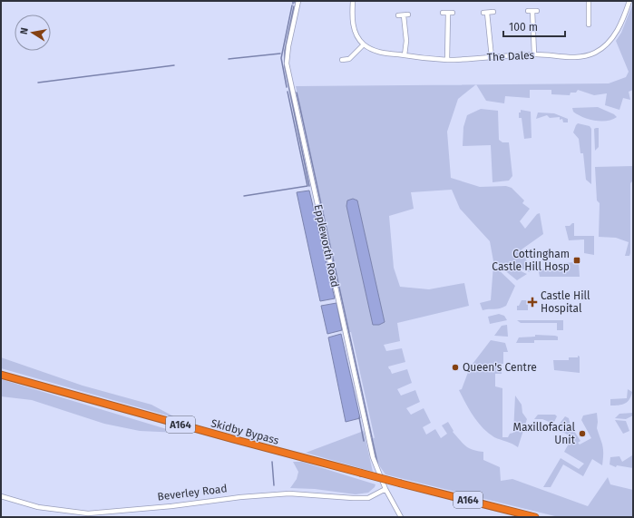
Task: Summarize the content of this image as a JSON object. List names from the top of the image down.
{
  "streets": {
    "highway": ["A164", "Skidby Bypass"],
    "street": ["The Dales", "Eppleworth Road", "Beverley Road"]
  },
  "crossings": [
    ["Eppleworth Road", "Beverley Road"]
  ],
  "places": {
    "transit": ["Cottingham Castle Hill Hosp"],
    "health": ["Castle Hill Hospital"],
    "other": ["Queen's Centre", "Maxillofacial Unit"]
  },
  "scale_bar": "100 m",
  "north": "left"
}
